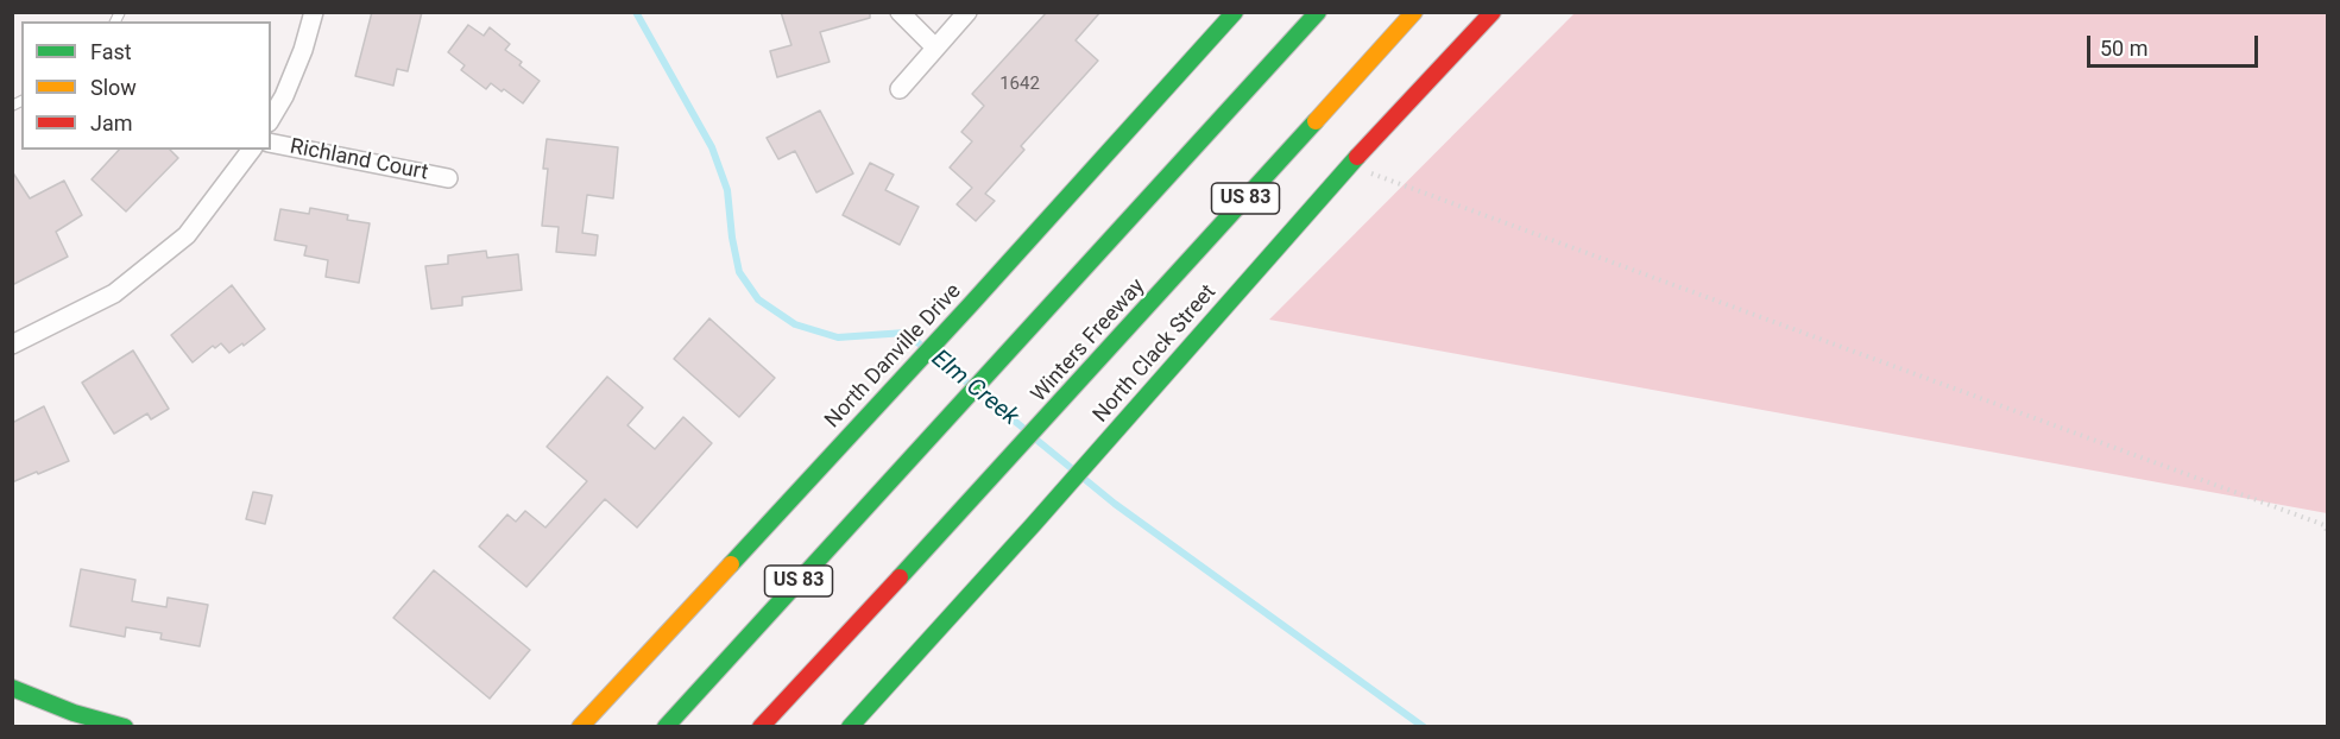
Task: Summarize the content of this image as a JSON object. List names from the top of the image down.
{
  "streets": {
    "main road": [
      "US 83",
      "Winters Freeway",
      "North Clack Street",
      "North Danville Drive"
    ],
    "street": ["Richland Court"]
  },
  "water": ["Elm Creek"],
  "house_numbers": ["1642"],
  "legend": ["Fast", "Slow", "Jam"],
  "scale_bar": "50 m"
}
